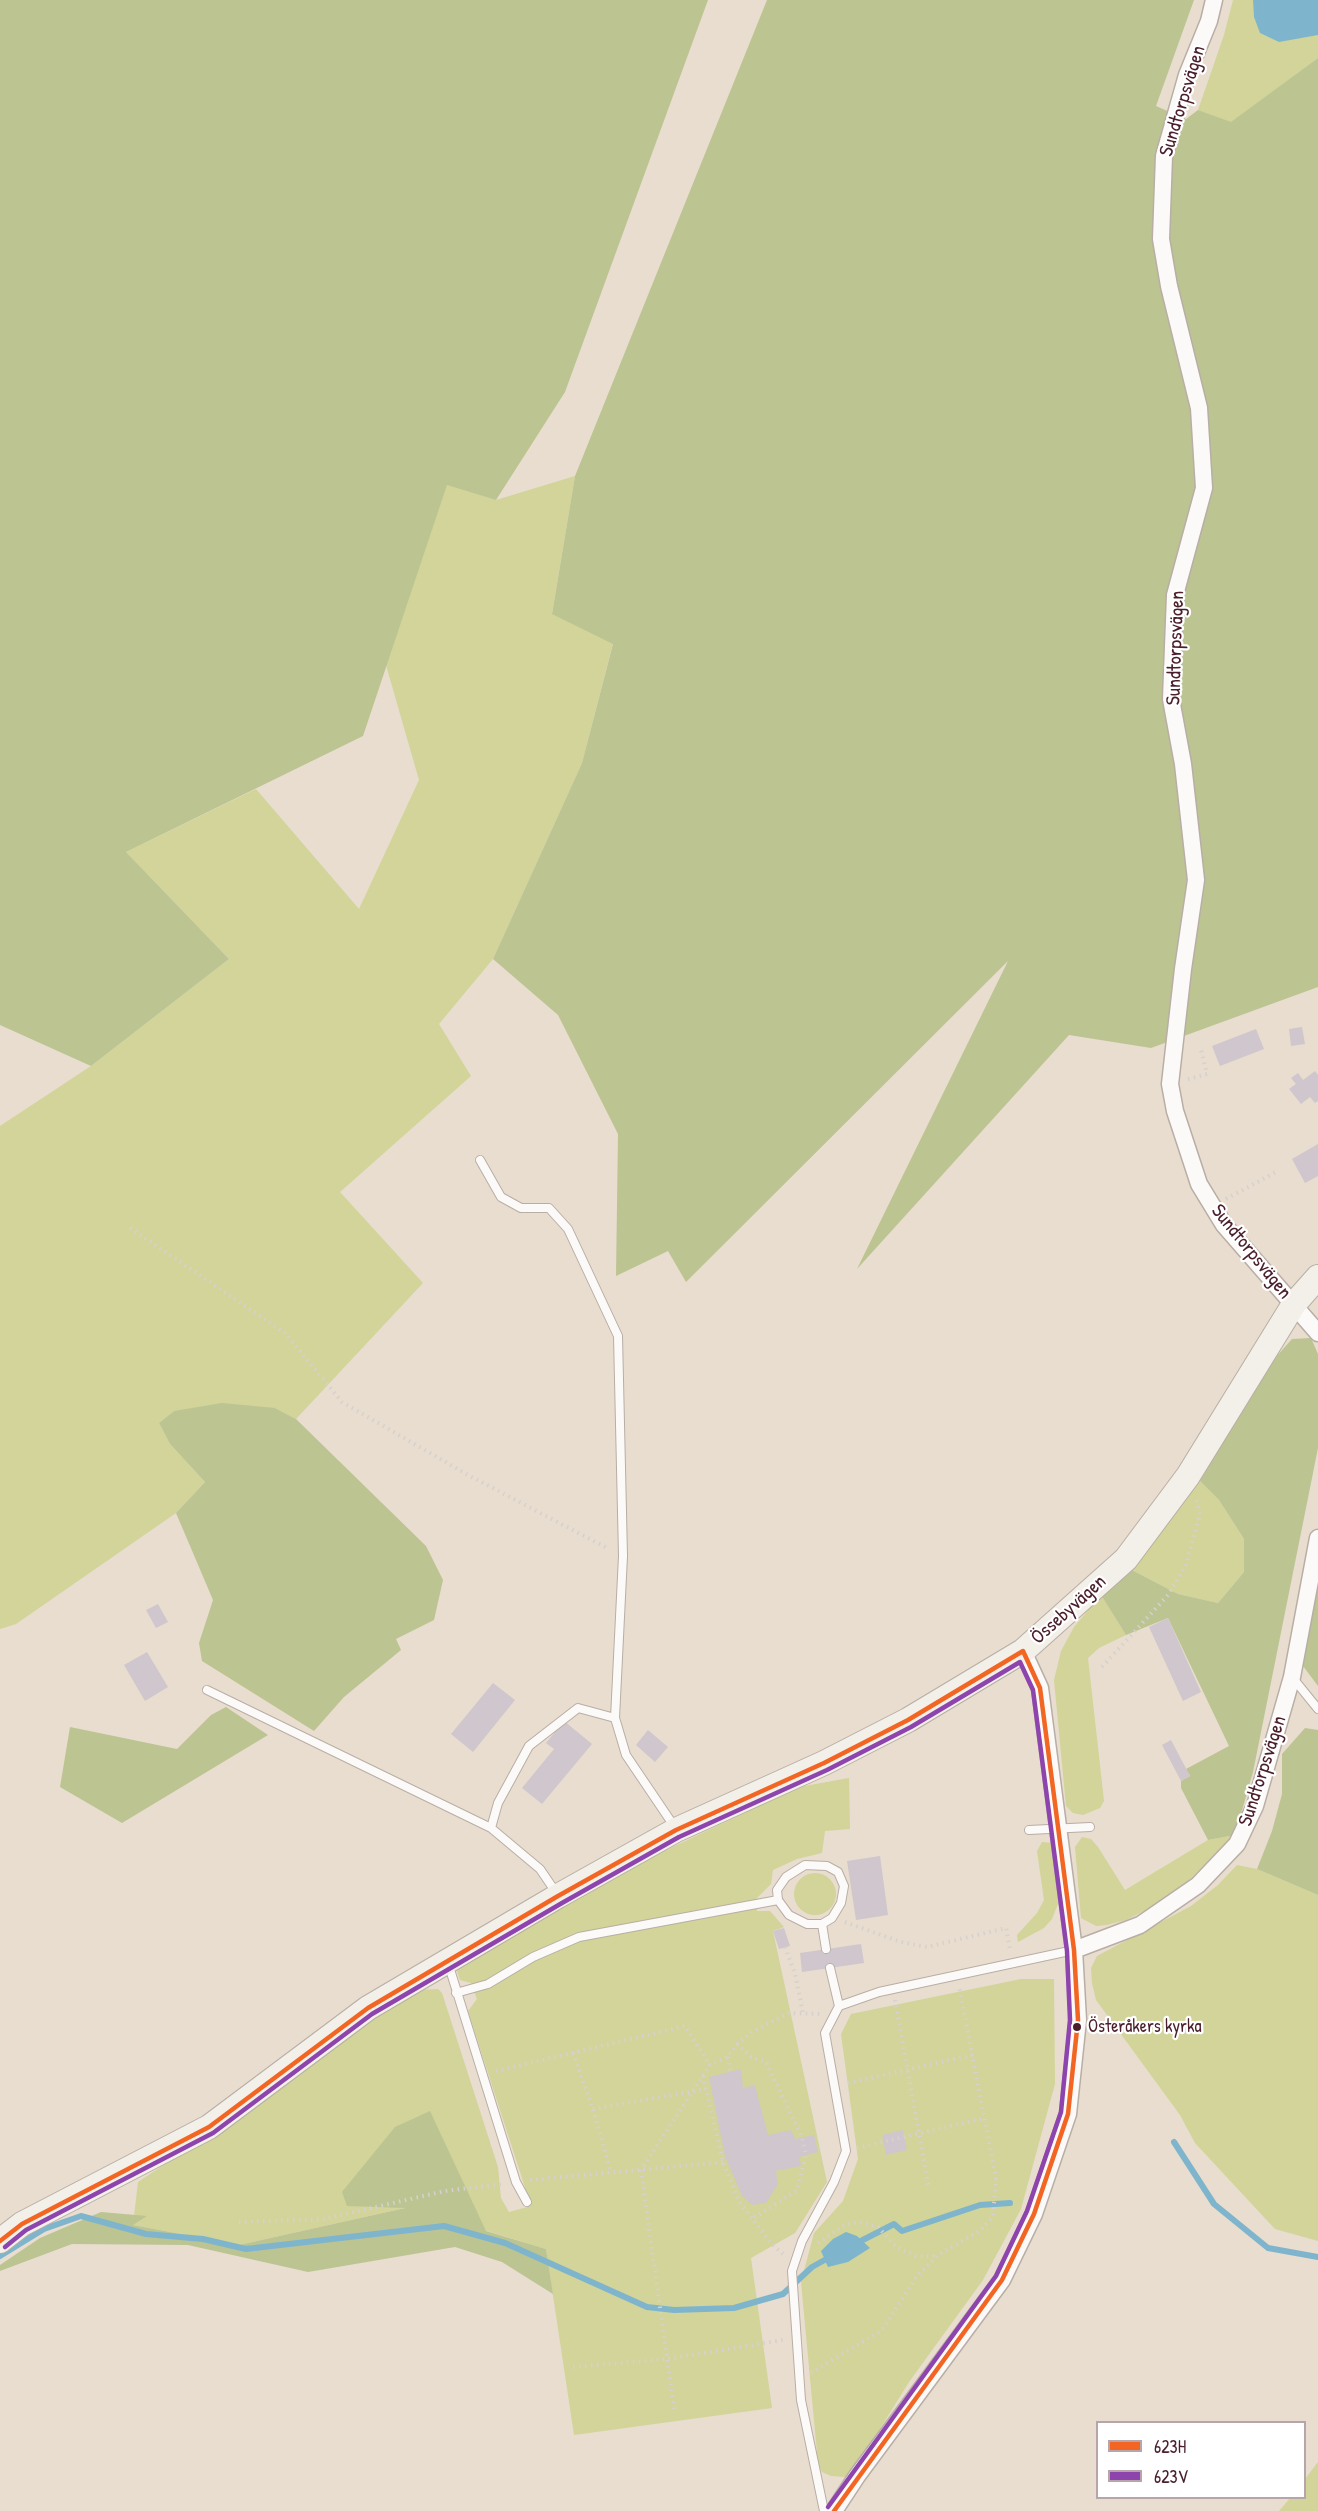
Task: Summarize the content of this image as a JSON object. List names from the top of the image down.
{
  "streets": {
    "street": ["Sundtorpsvägen", "Össebyvägen"]
  },
  "crossings": [
    ["Sundtorpsvägen", "Össebyvägen"]
  ],
  "places": ["Österåkers kyrka"],
  "lines": ["transit line 623H", "transit line 623V"],
  "legend": ["623H", "623V"]
}
